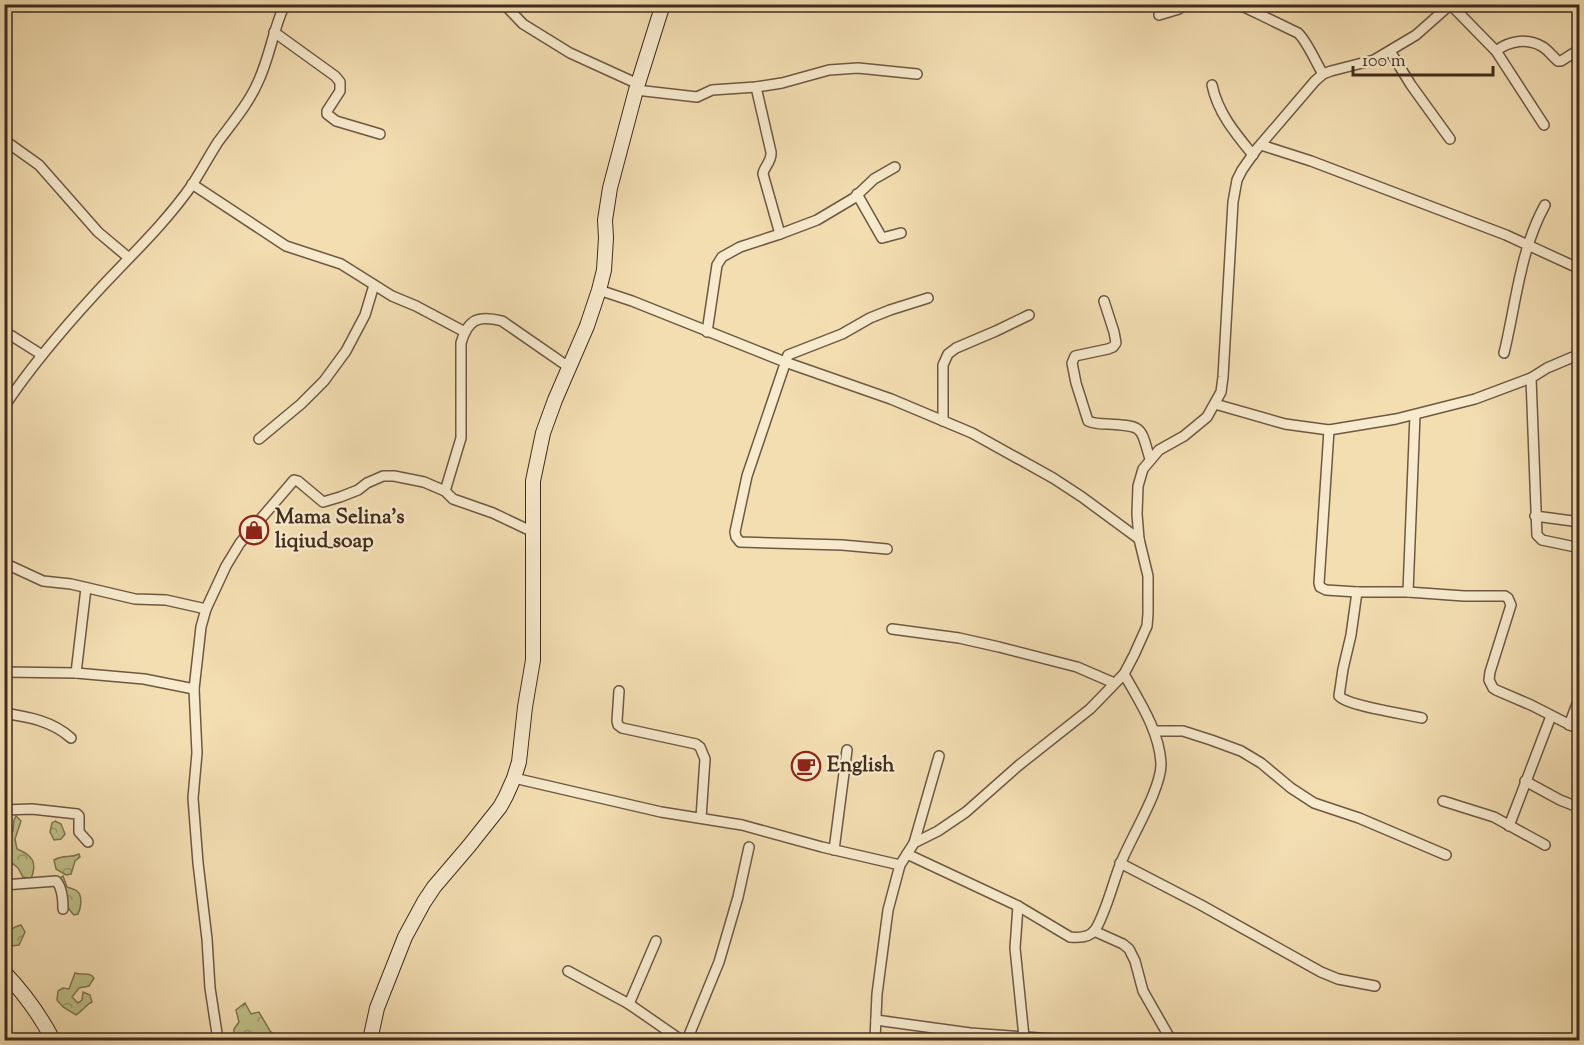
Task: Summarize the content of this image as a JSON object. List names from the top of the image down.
{
  "places": {
    "shop": ["Mama Selina's liqiud_soap"],
    "cafe": ["English"]
  },
  "scale_bar": "100 m"
}
